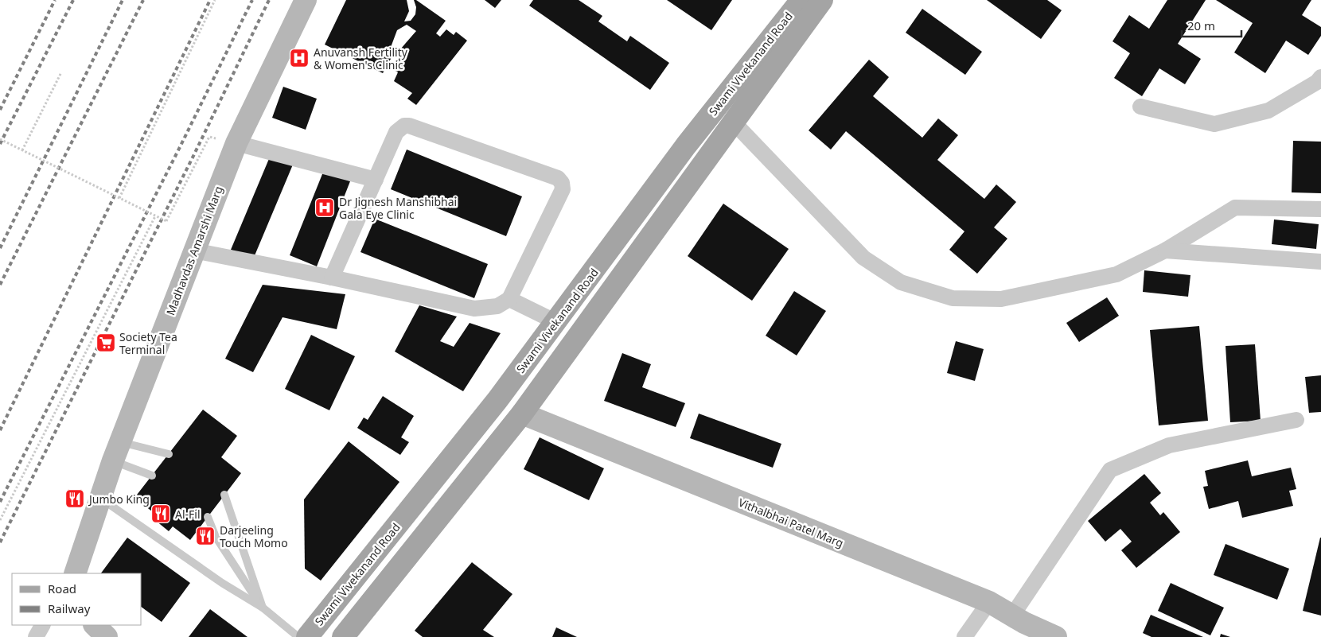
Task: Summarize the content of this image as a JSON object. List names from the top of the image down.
{
  "streets": {
    "main road": ["Swami Vivekanand Road"],
    "street": ["Madhavdas Amarshi Marg", "Vithalbhai Patel Marg"]
  },
  "crossings": [
    ["Swami Vivekanand Road", "Vithalbhai Patel Marg"]
  ],
  "places": {
    "hospital": ["Anuvansh Fertility & Women's Clinic", "Dr Jignesh Manshibhai Gala Eye Clinic"],
    "supermarket": ["Society Tea Terminal"],
    "restaurant": ["Jumbo King", "Al-Fil", "Darjeeling Touch Momo"]
  },
  "legend": ["Road", "Railway"],
  "scale_bar": "20 m"
}
